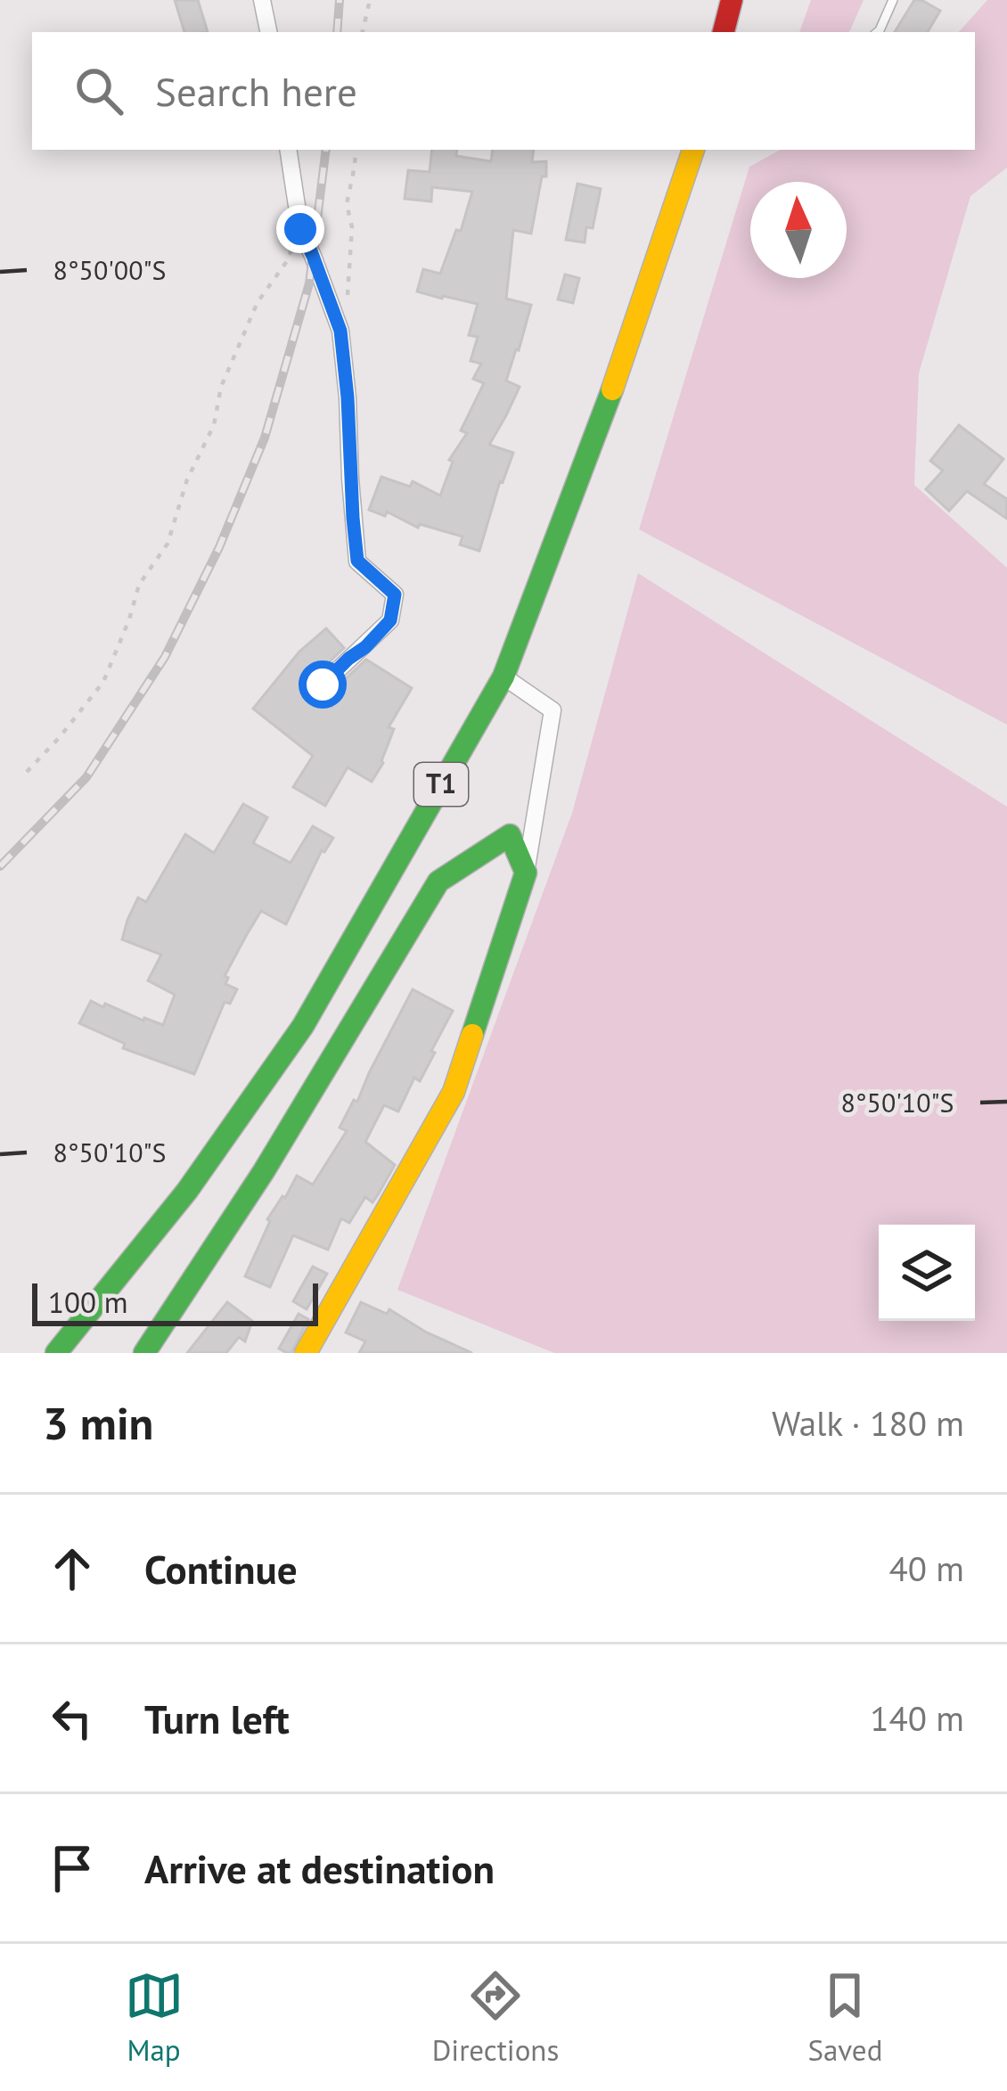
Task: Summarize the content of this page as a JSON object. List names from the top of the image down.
{
  "streets": {
    "main road": ["T1"]
  },
  "scale_bar": "100 m",
  "north": "top",
  "page": {
    "search": "Search here",
    "scale": "100 m",
    "heading": ["3 min", "Walk · 180 m"],
    "list": [
      ["Continue", "40 m"],
      ["Turn left", "140 m"],
      "Arrive at destination"
    ],
    "nav": ["Map", "Directions", "Saved"]
  },
  "coordinates": ["8°50'00\"S", "8°50'10\"S"]
}
